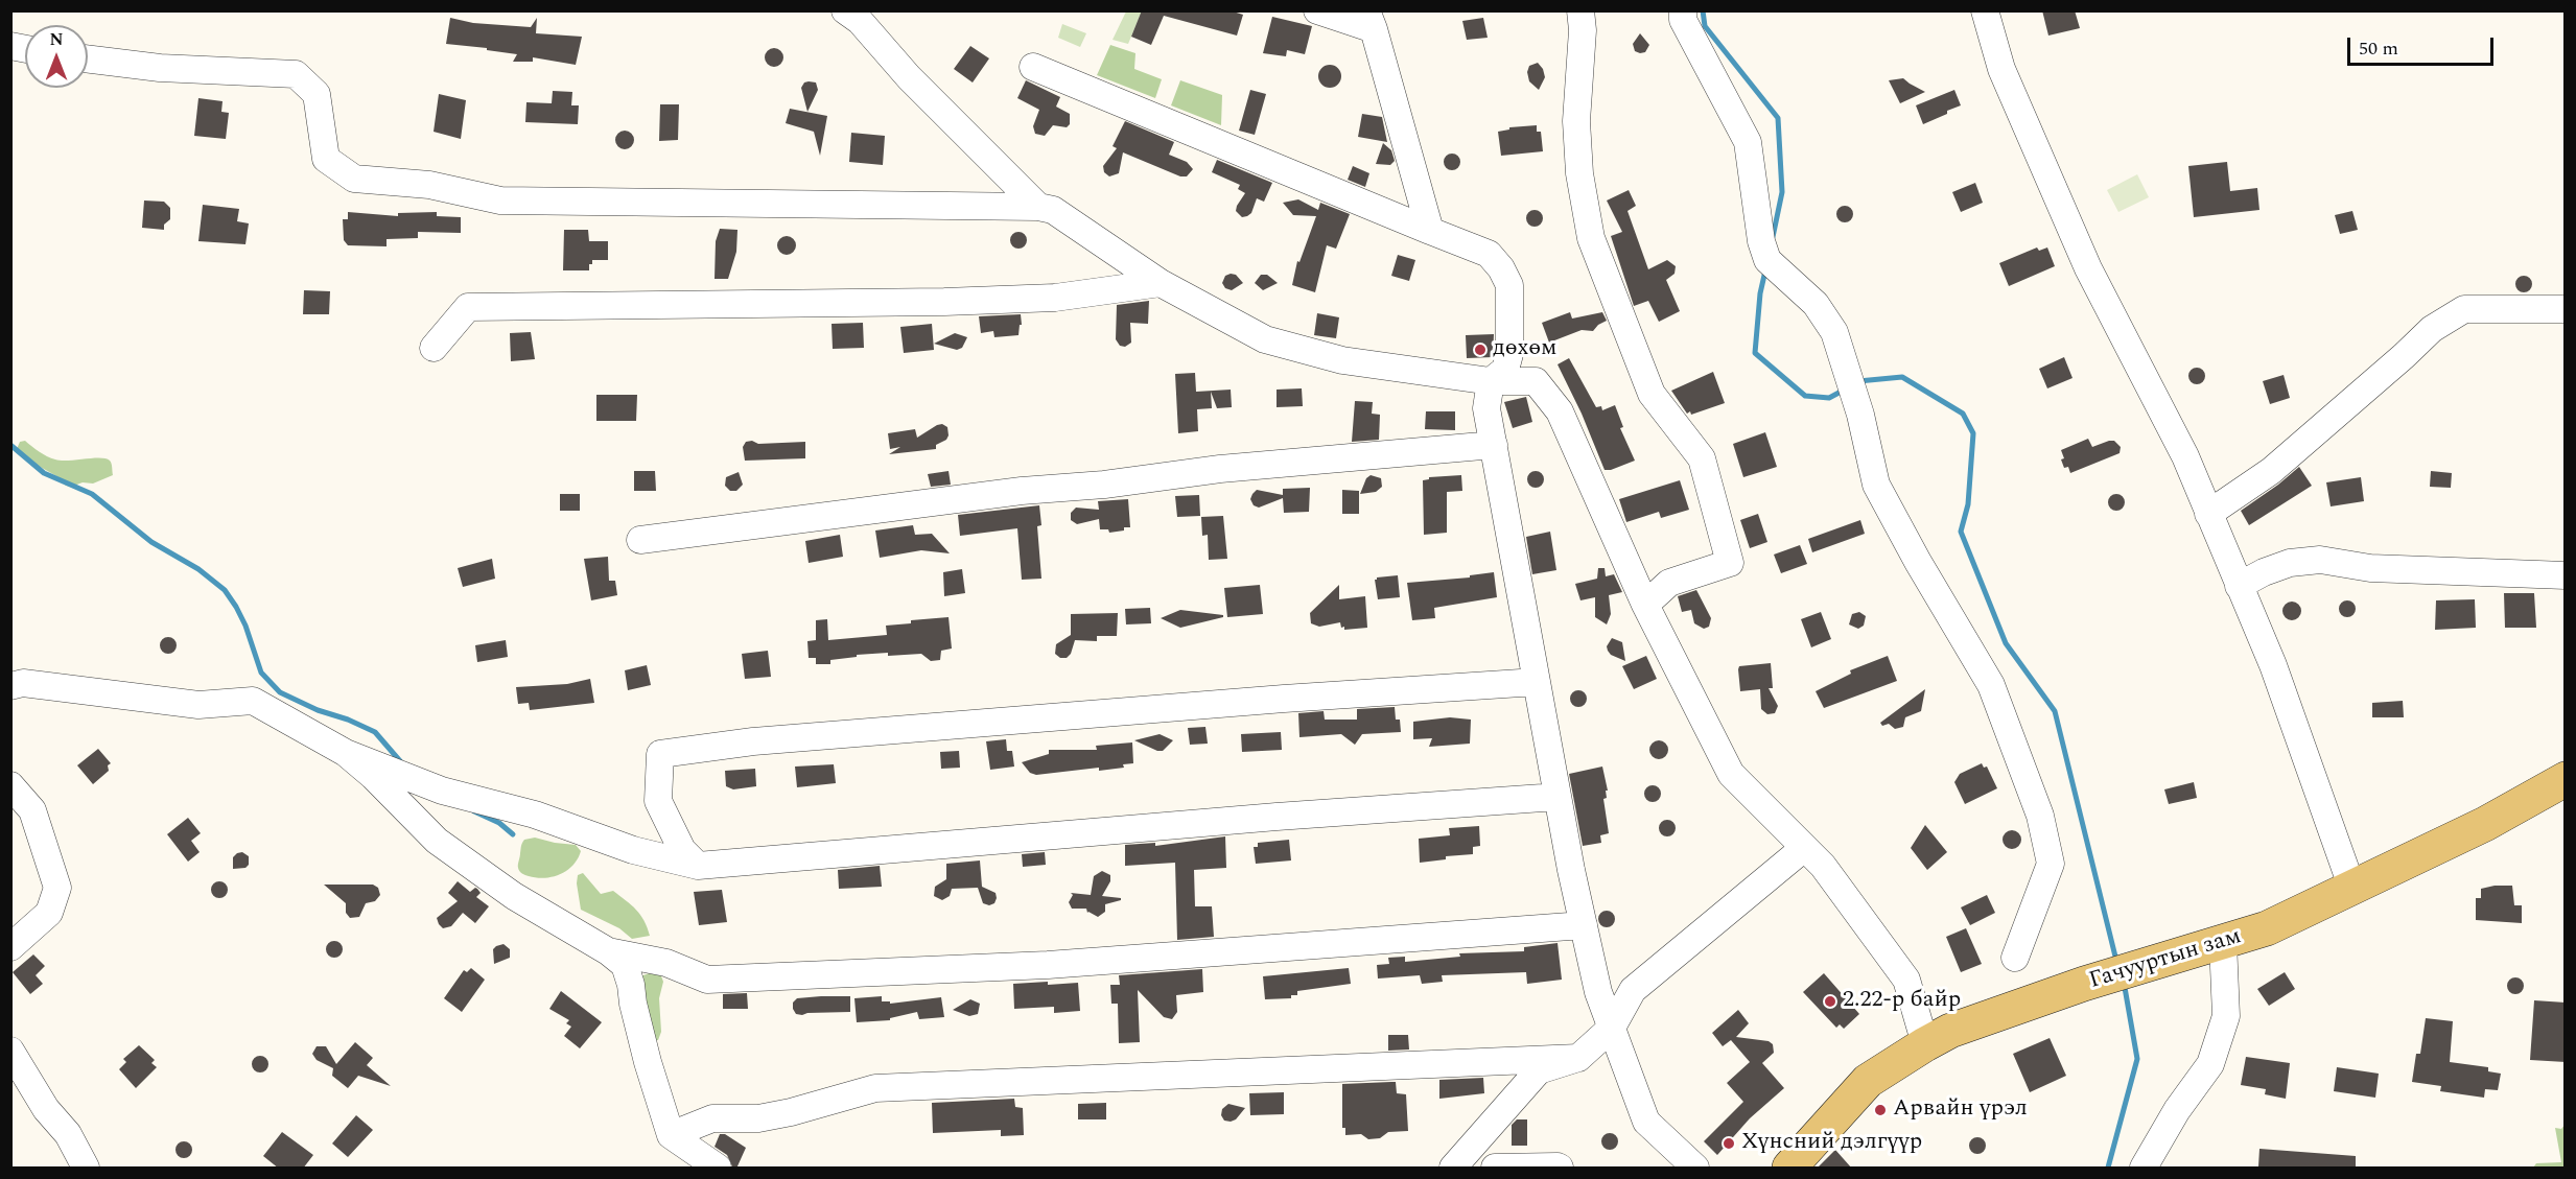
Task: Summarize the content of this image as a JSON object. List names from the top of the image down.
{
  "streets": {
    "main road": ["Гачууртын зам"]
  },
  "places": [
    "дөхөм",
    "2.22-р байр",
    "Арвайн үрэл",
    "Хүнсний дэлгүүр"
  ],
  "scale_bar": "50 m",
  "north": "top"
}
